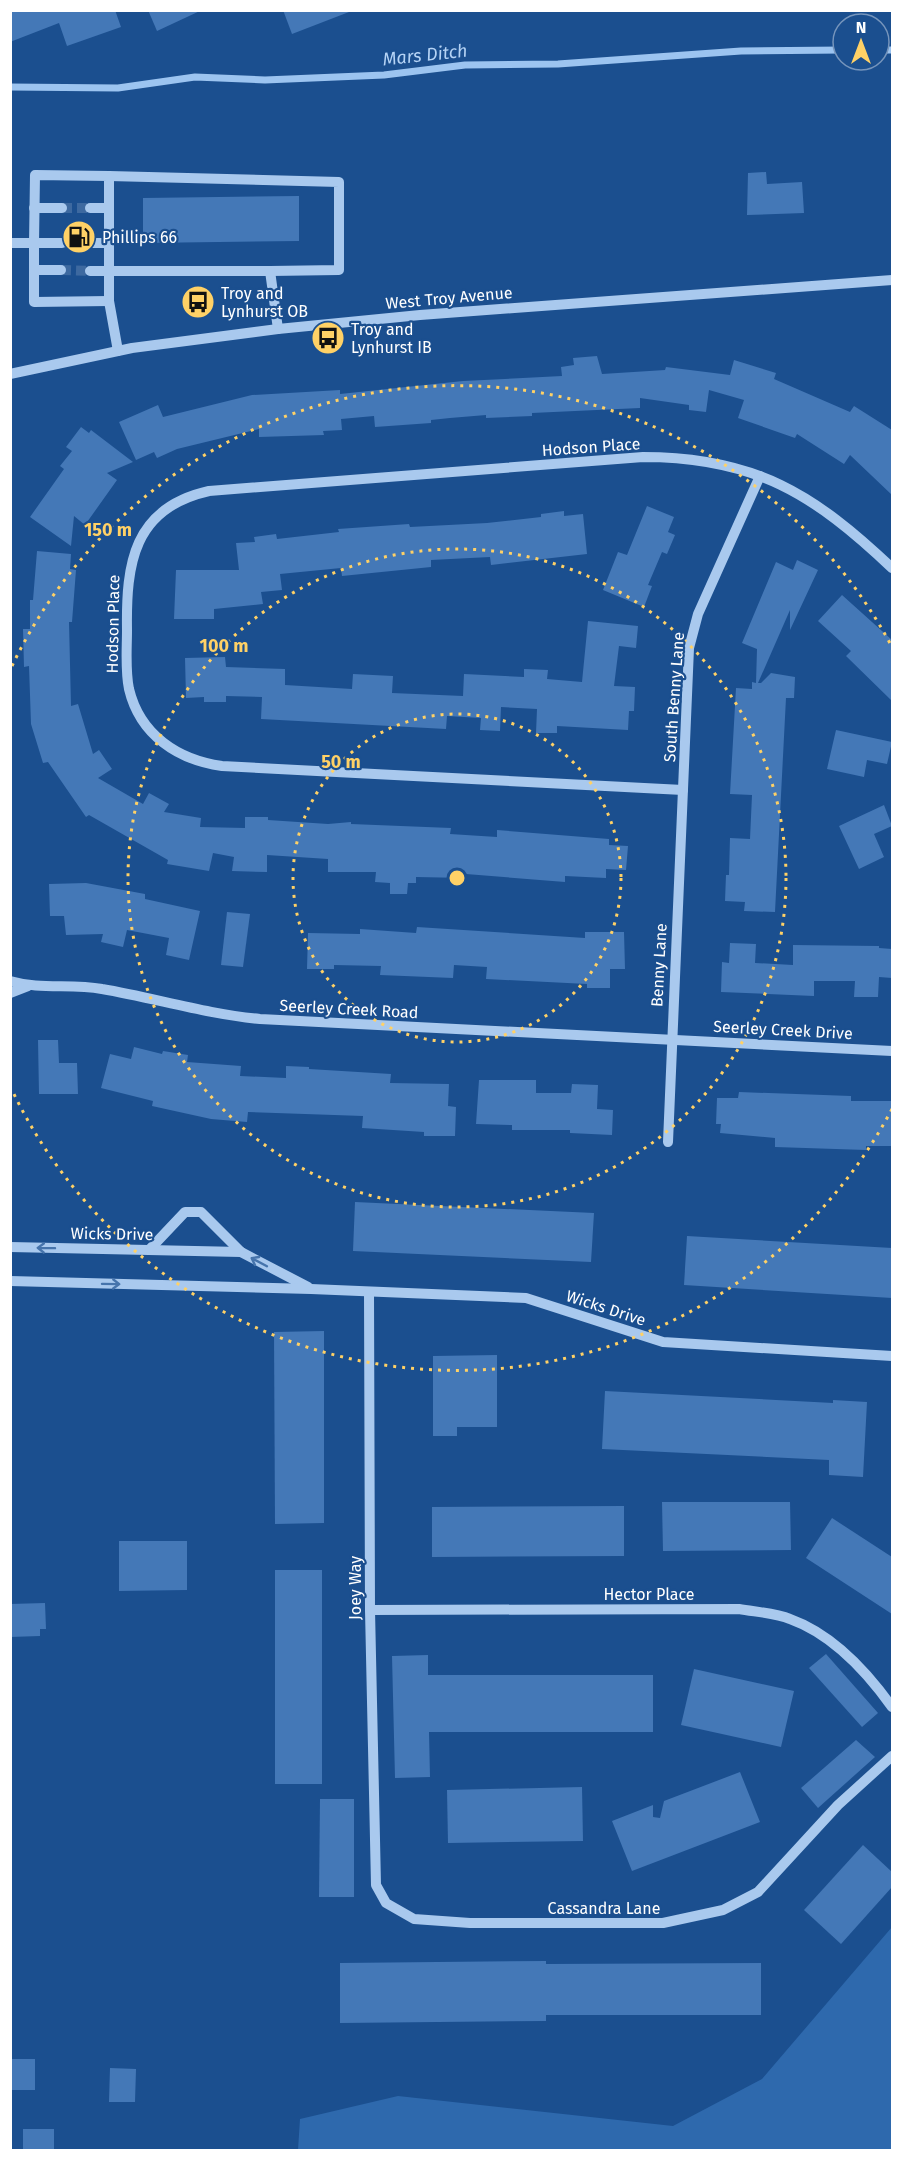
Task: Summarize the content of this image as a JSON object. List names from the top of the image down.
{
  "streets": {
    "street": [
      "West Troy Avenue",
      "Hodson Place",
      "South Benny Lane",
      "Benny Lane",
      "Seerley Creek Road",
      "Seerley Creek Drive",
      "Wicks Drive",
      "Joey Way",
      "Hector Place",
      "Cassandra Lane"
    ]
  },
  "crossings": [
    ["Hodson Place", "South Benny Lane"],
    ["Hodson Place", "Benny Lane"],
    ["South Benny Lane", "Benny Lane"],
    ["Benny Lane", "Seerley Creek Road"],
    ["Benny Lane", "Seerley Creek Drive"],
    ["Seerley Creek Road", "Seerley Creek Drive"],
    ["Wicks Drive", "Joey Way"],
    ["Joey Way", "Hector Place"],
    ["Joey Way", "Cassandra Lane"]
  ],
  "water": ["Mars Ditch"],
  "places": {
    "fuel station": ["Phillips 66"],
    "bus stop": ["Troy and Lynhurst OB", "Troy and Lynhurst IB"]
  },
  "north": "top",
  "rings": ["150 m", "100 m", "50 m"]
}
